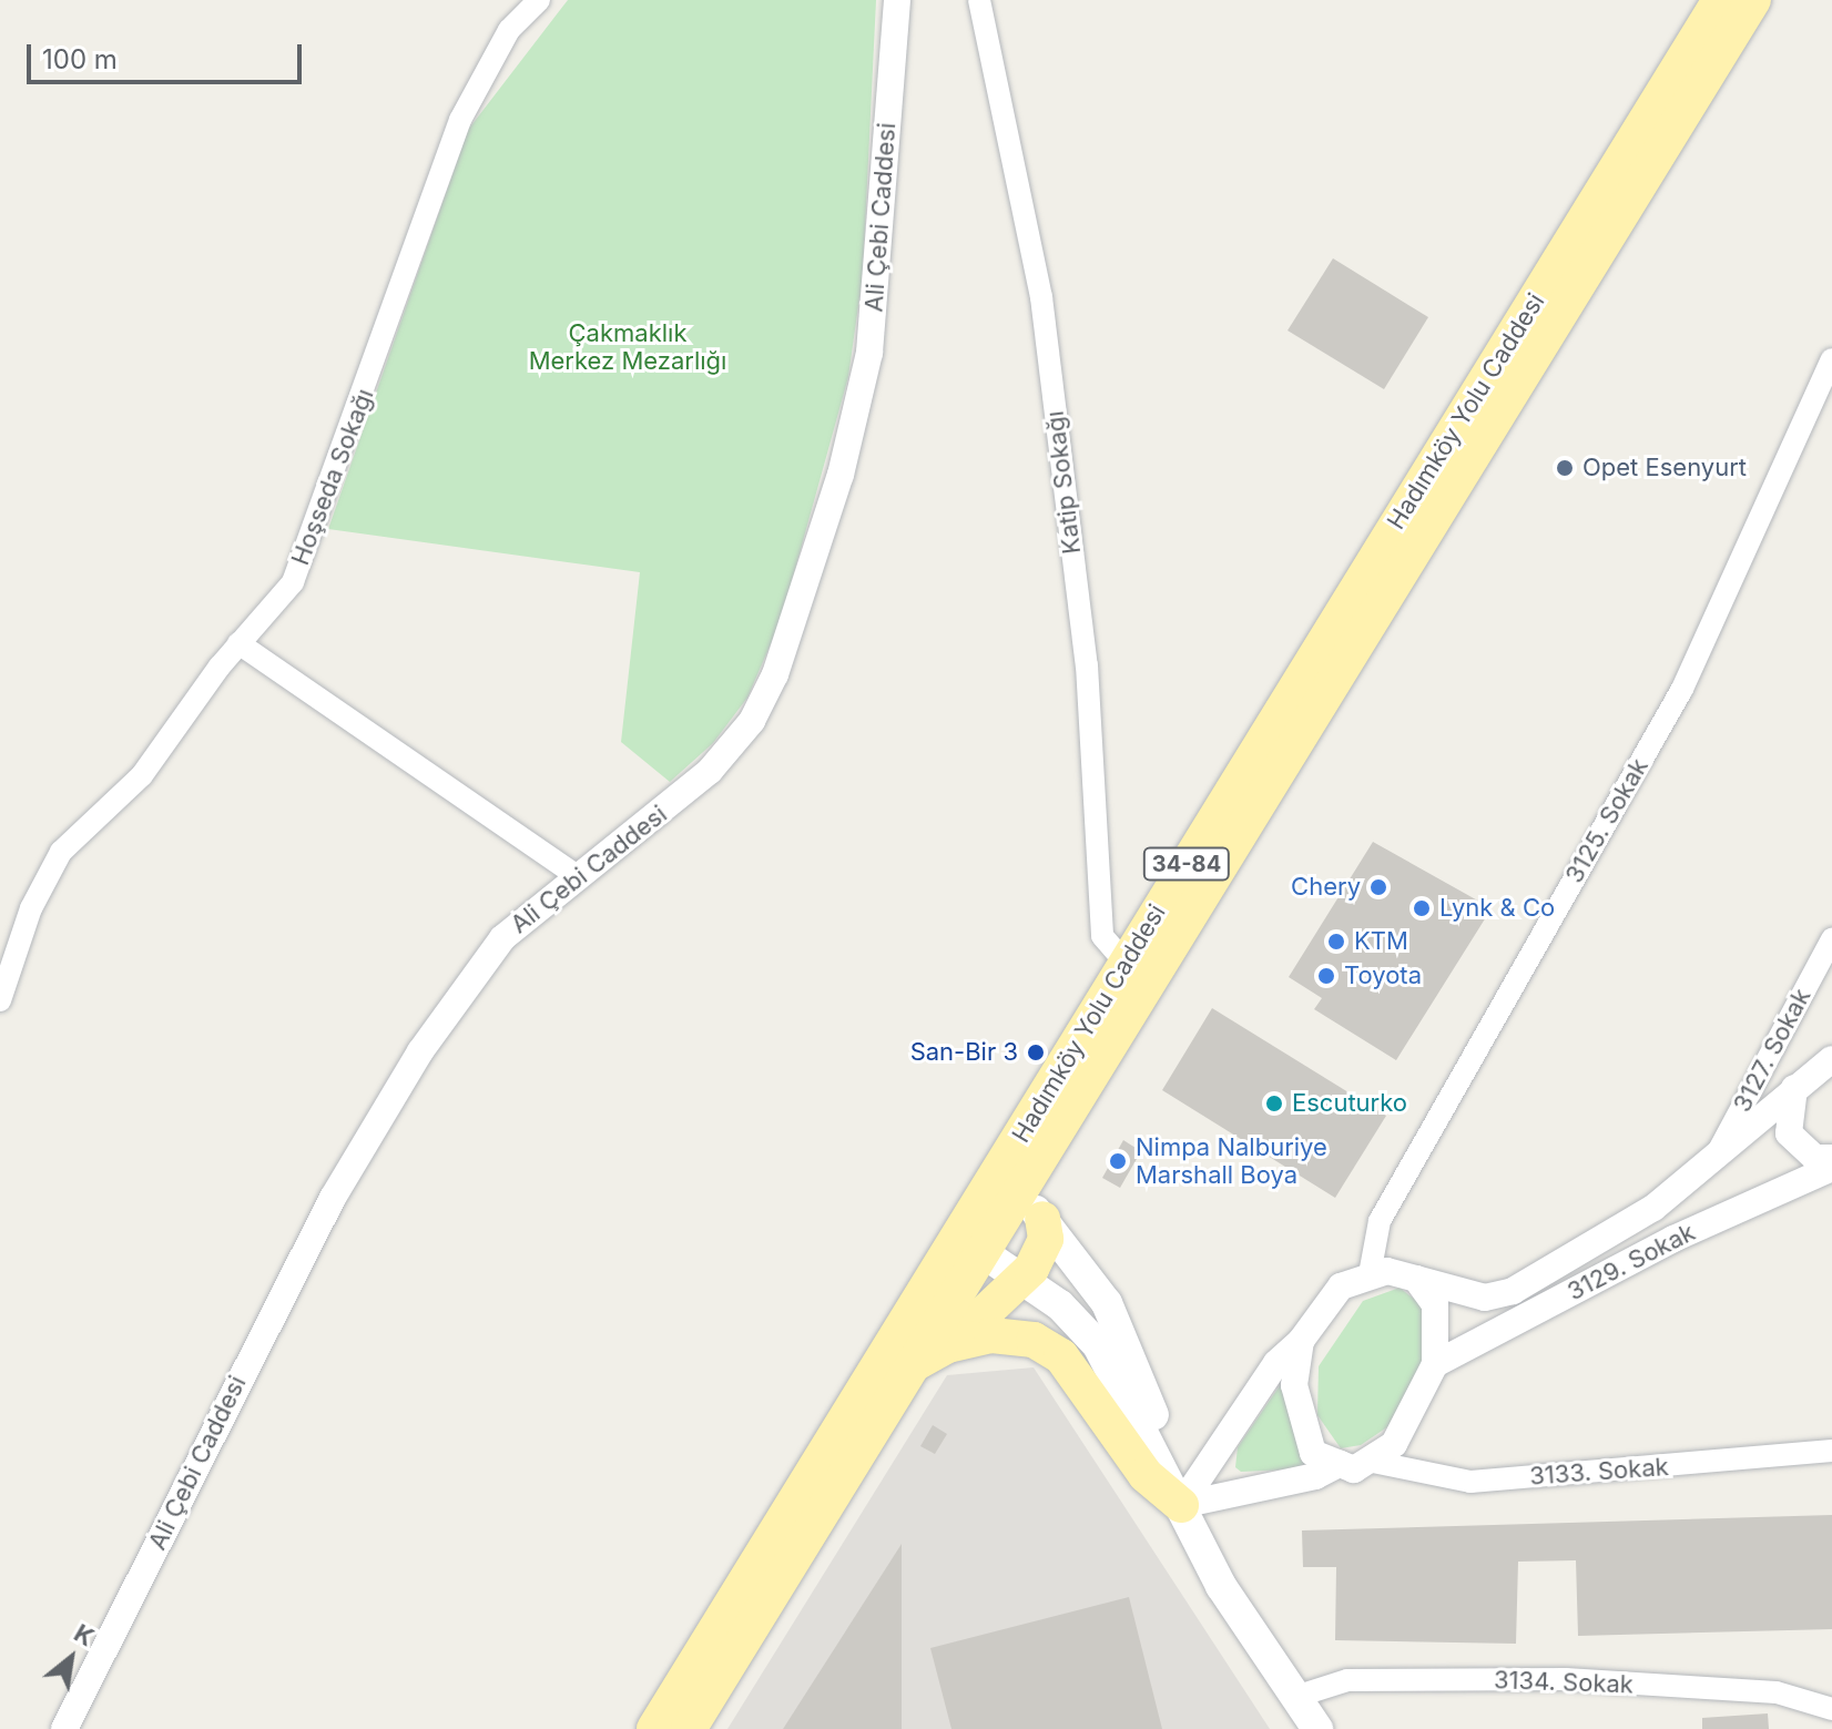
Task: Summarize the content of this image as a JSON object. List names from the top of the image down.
{
  "streets": {
    "main road": ["Hadımköy Yolu Caddesi", "34-84"],
    "street": [
      "Ali Çebi Caddesi",
      "Hoşseda Sokağı",
      "Katip Sokağı",
      "3125. Sokak",
      "3127. Sokak",
      "3129. Sokak",
      "3133. Sokak",
      "3134. Sokak"
    ]
  },
  "crossings": [
    ["Hadımköy Yolu Caddesi", "Katip Sokağı"],
    ["3125. Sokak", "3129. Sokak"],
    ["3125. Sokak", "3133. Sokak"],
    ["3129. Sokak", "3133. Sokak"]
  ],
  "parks": ["Çakmaklık Merkez Mezarlığı"],
  "places": [
    "Opet Esenyurt",
    "Chery",
    "Lynk & Co",
    "KTM",
    "Toyota",
    "San-Bir 3",
    "Escuturko",
    "Nimpa Nalburiye Marshall Boya"
  ],
  "scale_bar": "100 m",
  "north": "top right"
}
